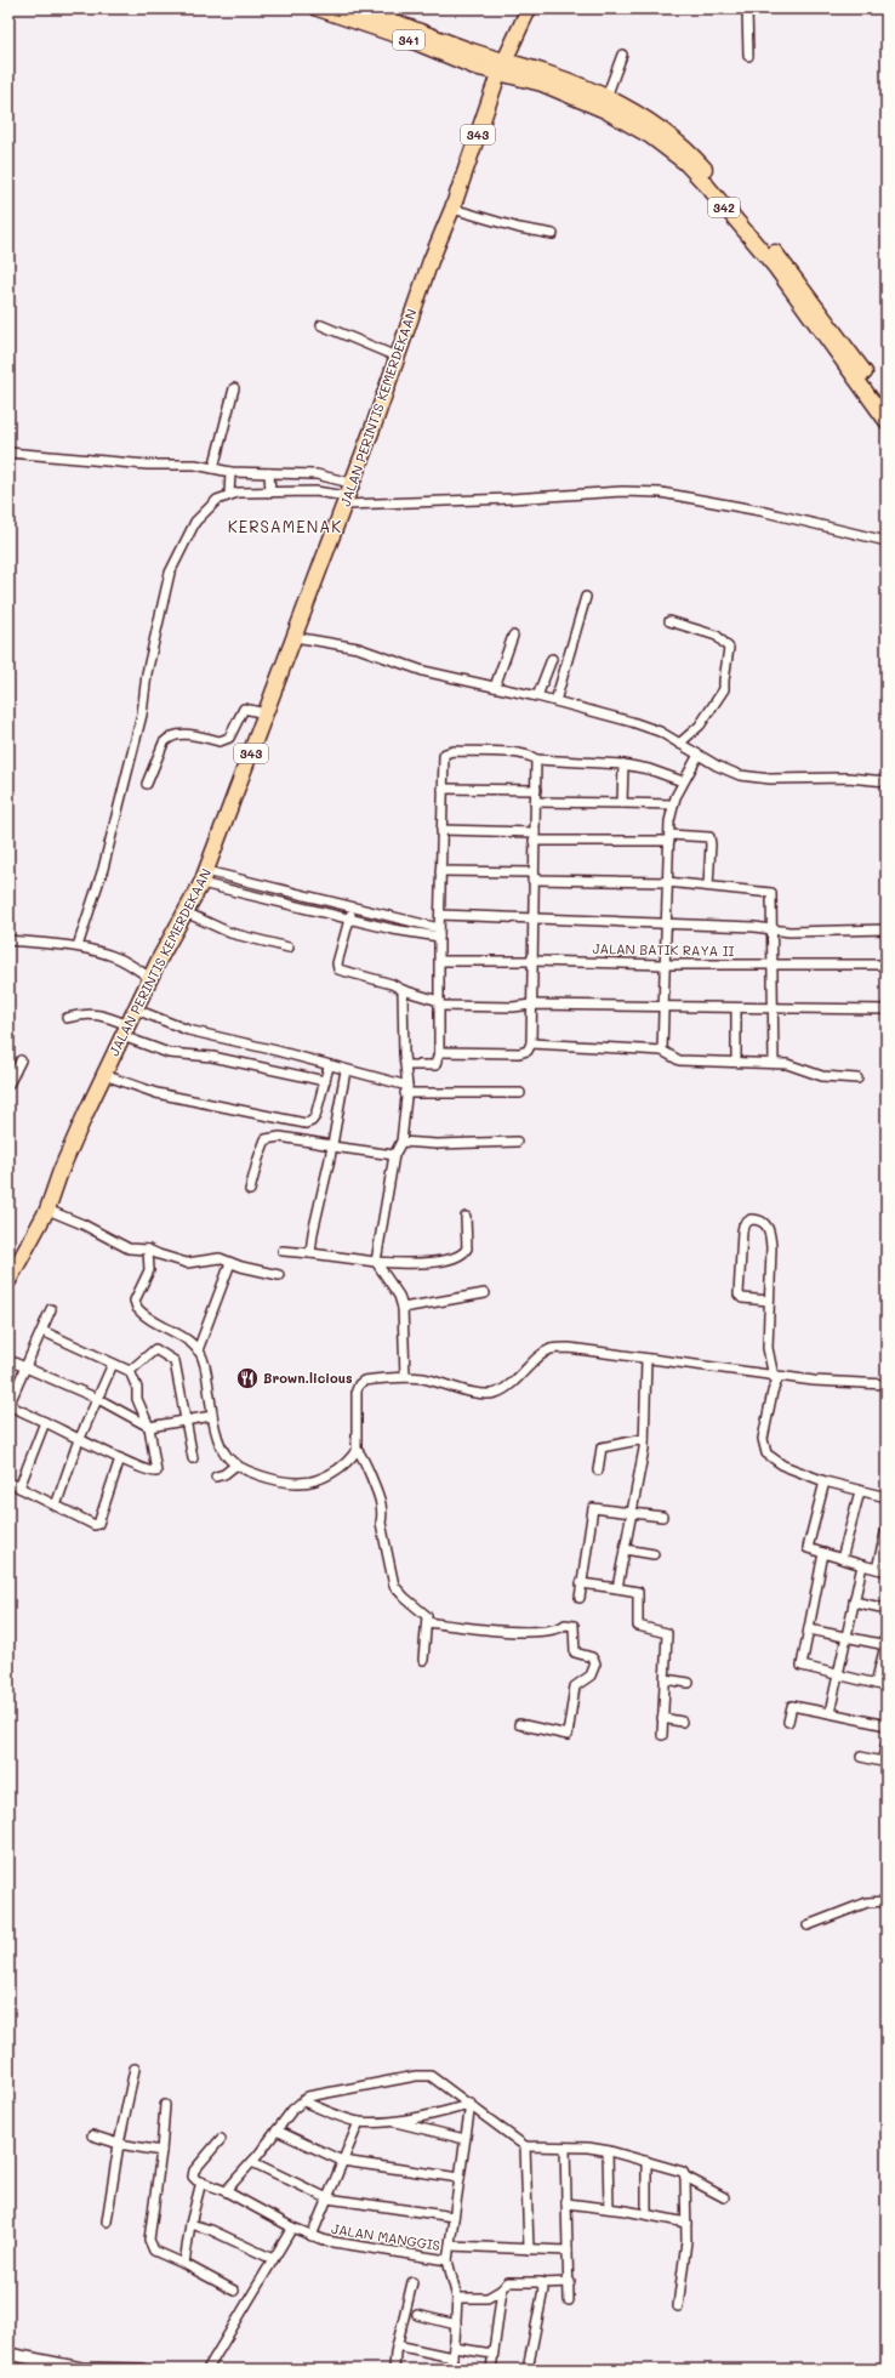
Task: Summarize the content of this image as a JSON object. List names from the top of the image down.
{
  "streets": {
    "main road": [
      "341",
      "343",
      "342",
      "JALAN PERINTIS KEMERDEKAAN"
    ],
    "street": ["JALAN BATIK RAYA II", "JALAN MANGGIS"]
  },
  "crossings": [
    ["341", "342"],
    ["341", "JALAN PERINTIS KEMERDEKAAN"],
    ["342", "JALAN PERINTIS KEMERDEKAAN"]
  ],
  "districts": ["KERSAMENAK"],
  "places": {
    "restaurant": ["Brown.licious"]
  }
}
